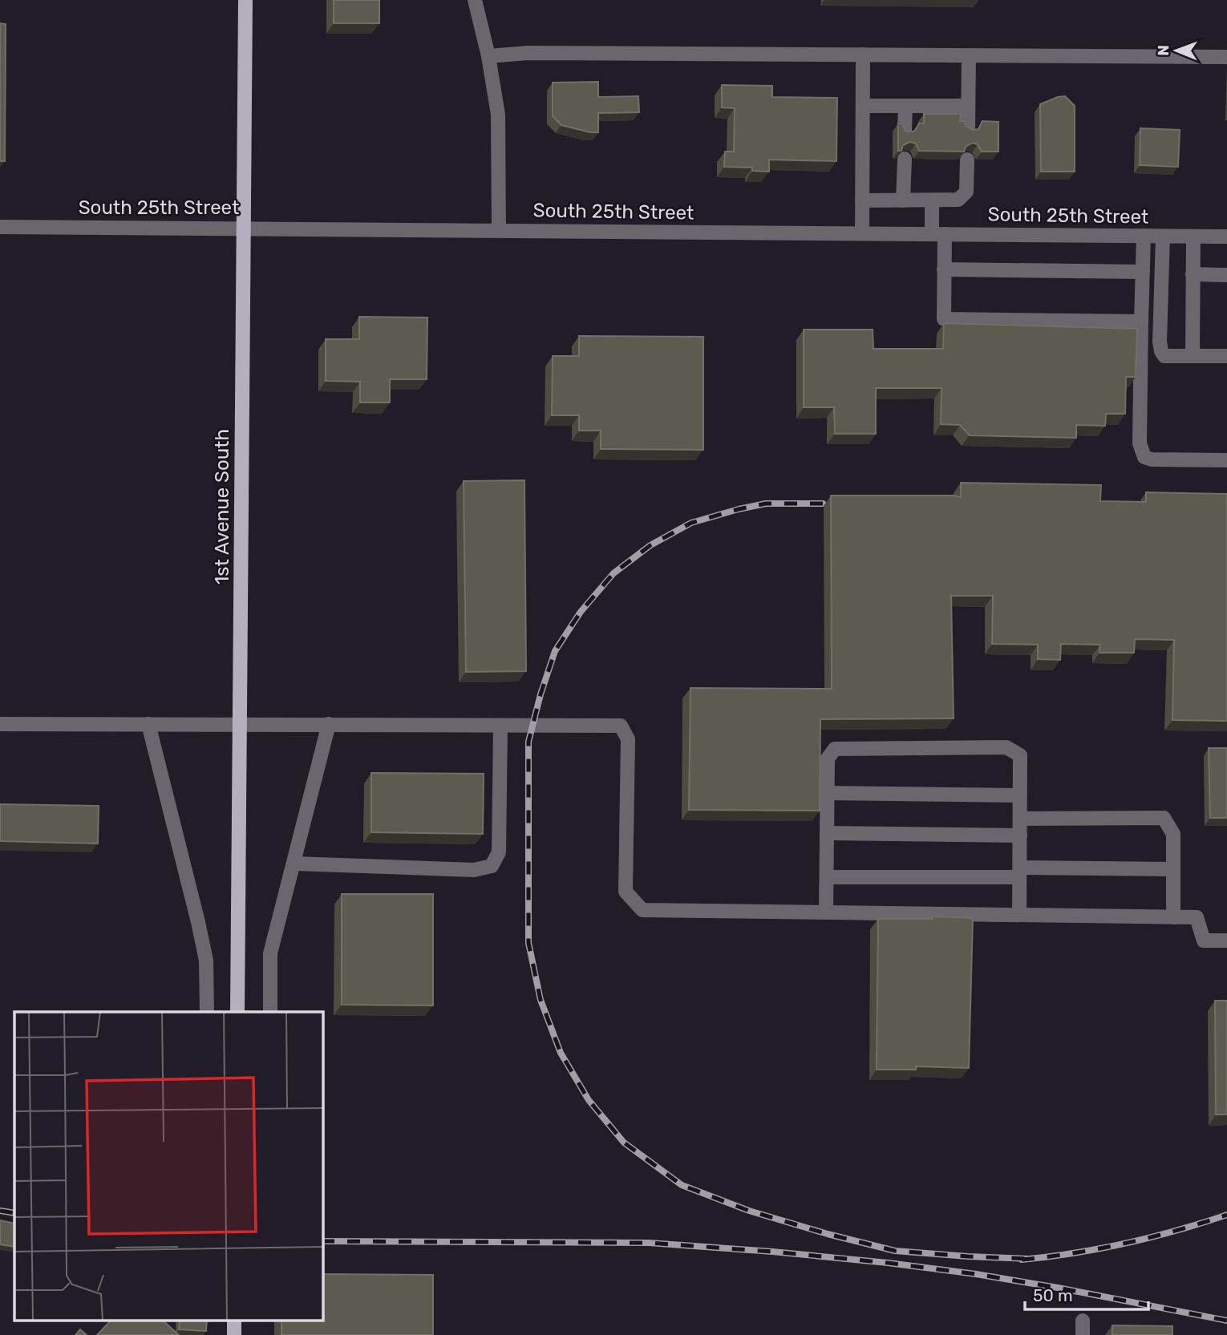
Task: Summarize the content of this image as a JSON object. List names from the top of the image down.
{
  "streets": {
    "main road": ["1st Avenue South"],
    "street": ["South 25th Street"]
  },
  "crossings": [
    ["South 25th Street", "1st Avenue South"]
  ],
  "scale_bar": "50 m",
  "north": "left"
}
